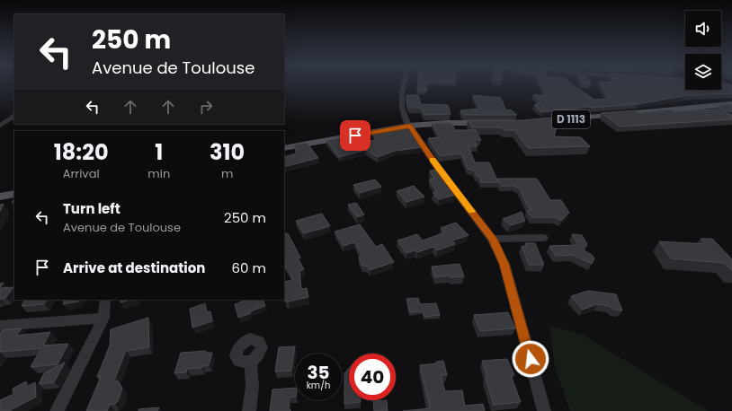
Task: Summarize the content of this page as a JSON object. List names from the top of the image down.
{
  "streets": {
    "main road": ["D 1113"]
  },
  "page": {
    "turn": ["250 m", "Avenue de Toulouse"],
    "eta": [
      "18:20",
      "Arrival",
      "1",
      "min",
      "310",
      "m"
    ],
    "list": [
      {
        "name": "Turn left",
        "note": "Avenue de Toulouse",
        "value": "250 m"
      },
      {
        "name": "Arrive at destination",
        "value": "60 m"
      }
    ],
    "speed": "35 km/h",
    "limit": "40"
  }
}
